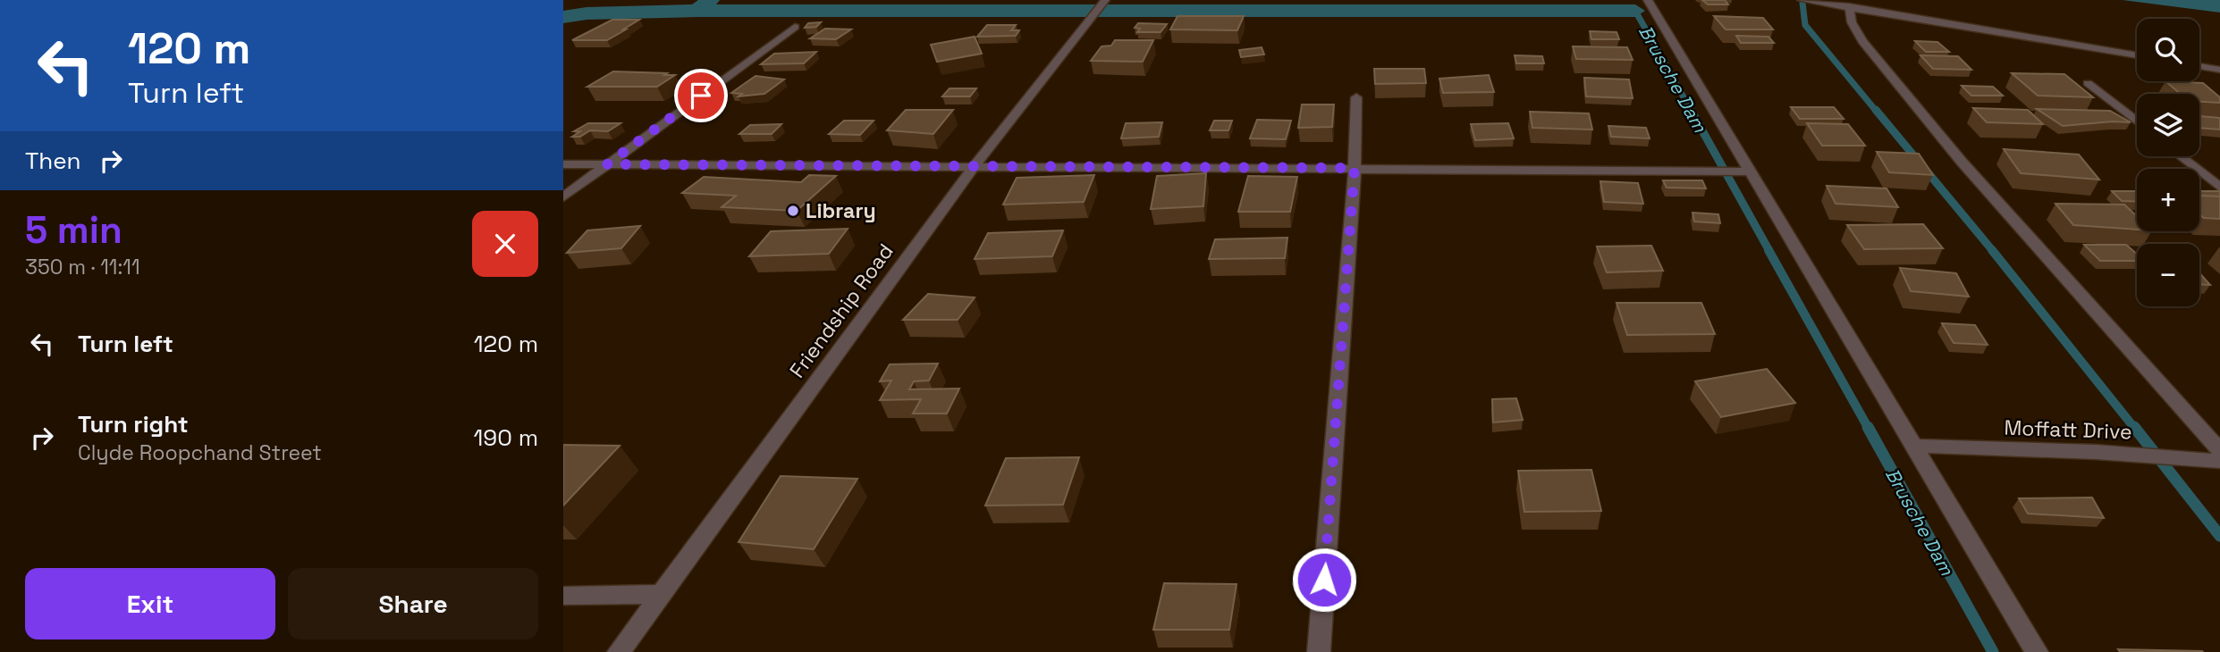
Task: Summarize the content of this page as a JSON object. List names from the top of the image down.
{
  "streets": {
    "street": ["Friendship Road", "Moffatt Drive"]
  },
  "water": ["Brusche Dam"],
  "places": ["Library"],
  "page": {
    "turn": ["120 m", "Turn left"],
    "map_buttons": ["+", "−"],
    "then": "Then",
    "heading": ["5 min", "350 m · 11:11"],
    "list": [
      {
        "name": "Turn left",
        "value": "120 m"
      },
      {
        "name": "Turn right",
        "note": "Clyde Roopchand Street",
        "value": "190 m"
      }
    ],
    "buttons": ["Exit", "Share"]
  }
}
